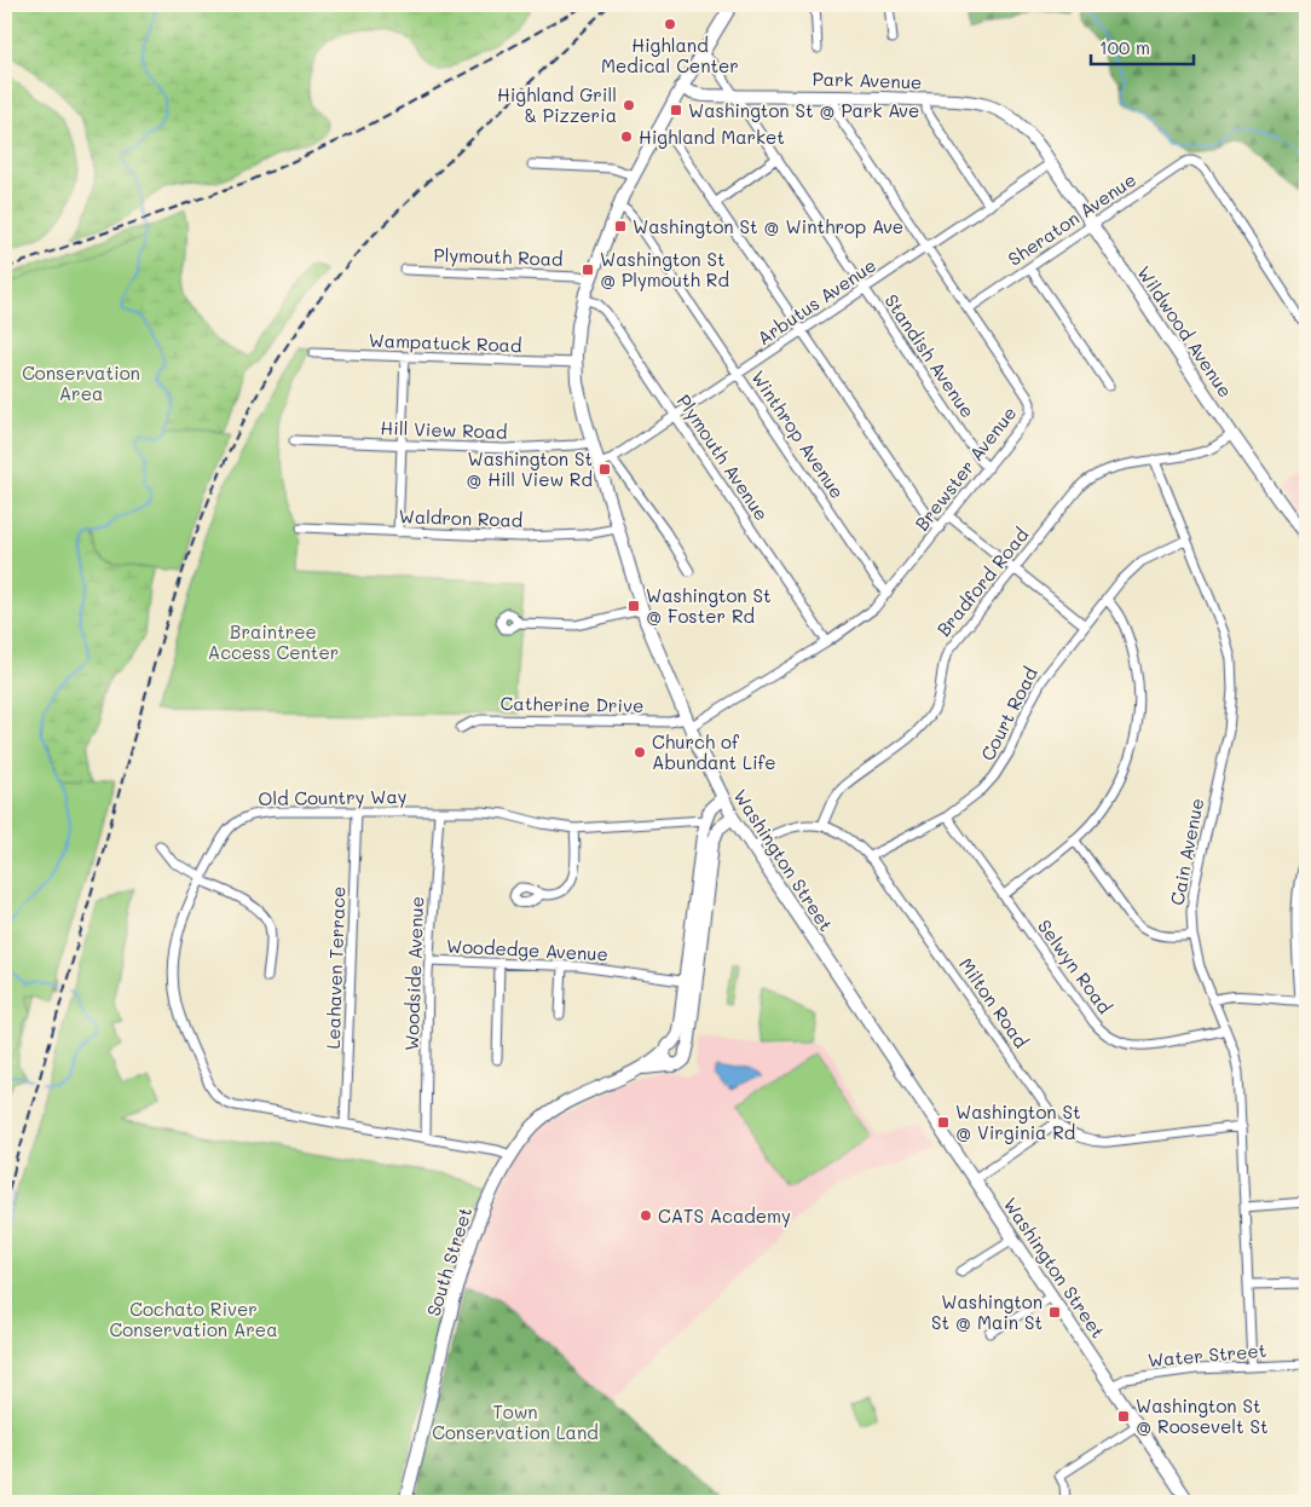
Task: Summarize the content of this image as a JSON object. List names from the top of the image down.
{
  "streets": {
    "main road": [
      "Park Avenue",
      "Wildwood Avenue",
      "Washington Street",
      "South Street"
    ],
    "street": [
      "Sheraton Avenue",
      "Plymouth Road",
      "Arbutus Avenue",
      "Wampatuck Road",
      "Standish Avenue",
      "Hill View Road",
      "Winthrop Avenue",
      "Plymouth Avenue",
      "Brewster Avenue",
      "Waldron Road",
      "Bradford Road",
      "Catherine Drive",
      "Court Road",
      "Old Country Way",
      "Cain Avenue",
      "Woodedge Avenue",
      "Selwyn Road",
      "Leahaven Terrace",
      "Woodside Avenue",
      "Milton Road",
      "Water Street"
    ]
  },
  "crossings": [
    ["Park Avenue", "Wildwood Avenue"],
    ["Park Avenue", "Standish Avenue"],
    ["Park Avenue", "Brewster Avenue"],
    ["Park Avenue", "Washington Street"],
    ["Sheraton Avenue", "Wildwood Avenue"],
    ["Sheraton Avenue", "Brewster Avenue"],
    ["Plymouth Road", "Washington Street"],
    ["Arbutus Avenue", "Wildwood Avenue"],
    ["Arbutus Avenue", "Standish Avenue"],
    ["Arbutus Avenue", "Winthrop Avenue"],
    ["Arbutus Avenue", "Plymouth Avenue"],
    ["Arbutus Avenue", "Brewster Avenue"],
    ["Arbutus Avenue", "Washington Street"],
    ["Wildwood Avenue", "Bradford Road"],
    ["Wampatuck Road", "Washington Street"],
    ["Standish Avenue", "Brewster Avenue"],
    ["Standish Avenue", "Washington Street"],
    ["Hill View Road", "Washington Street"],
    ["Winthrop Avenue", "Brewster Avenue"],
    ["Winthrop Avenue", "Washington Street"],
    ["Plymouth Avenue", "Brewster Avenue"],
    ["Plymouth Avenue", "Washington Street"],
    ["Brewster Avenue", "Catherine Drive"],
    ["Brewster Avenue", "Washington Street"],
    ["Waldron Road", "Washington Street"],
    ["Bradford Road", "Cain Avenue"],
    ["Bradford Road", "Milton Road"],
    ["Catherine Drive", "Washington Street"],
    ["Court Road", "Cain Avenue"],
    ["Court Road", "Selwyn Road"],
    ["Court Road", "Milton Road"],
    ["Old Country Way", "Leahaven Terrace"],
    ["Old Country Way", "Woodside Avenue"],
    ["Old Country Way", "South Street"],
    ["Cain Avenue", "Selwyn Road"],
    ["Cain Avenue", "Milton Road"],
    ["Cain Avenue", "Water Street"],
    ["Washington Street", "Water Street"],
    ["Woodedge Avenue", "Woodside Avenue"]
  ],
  "parks": [
    "Conservation Area",
    "Braintree Access Center",
    "Cochato River Conservation Area",
    "Town Conservation Land"
  ],
  "places": {
    "other": [
      "Highland Medical Center",
      "Highland Grill & Pizzeria",
      "Highland Market",
      "Church of Abundant Life",
      "CATS Academy"
    ],
    "transit": [
      "Washington St @ Park Ave",
      "Washington St @ Winthrop Ave",
      "Washington St @ Plymouth Rd",
      "Washington St @ Hill View Rd",
      "Washington St @ Foster Rd",
      "Washington St @ Virginia Rd",
      "Washington St @ Main St",
      "Washington St @ Roosevelt St"
    ]
  },
  "scale_bar": "100 m"
}
